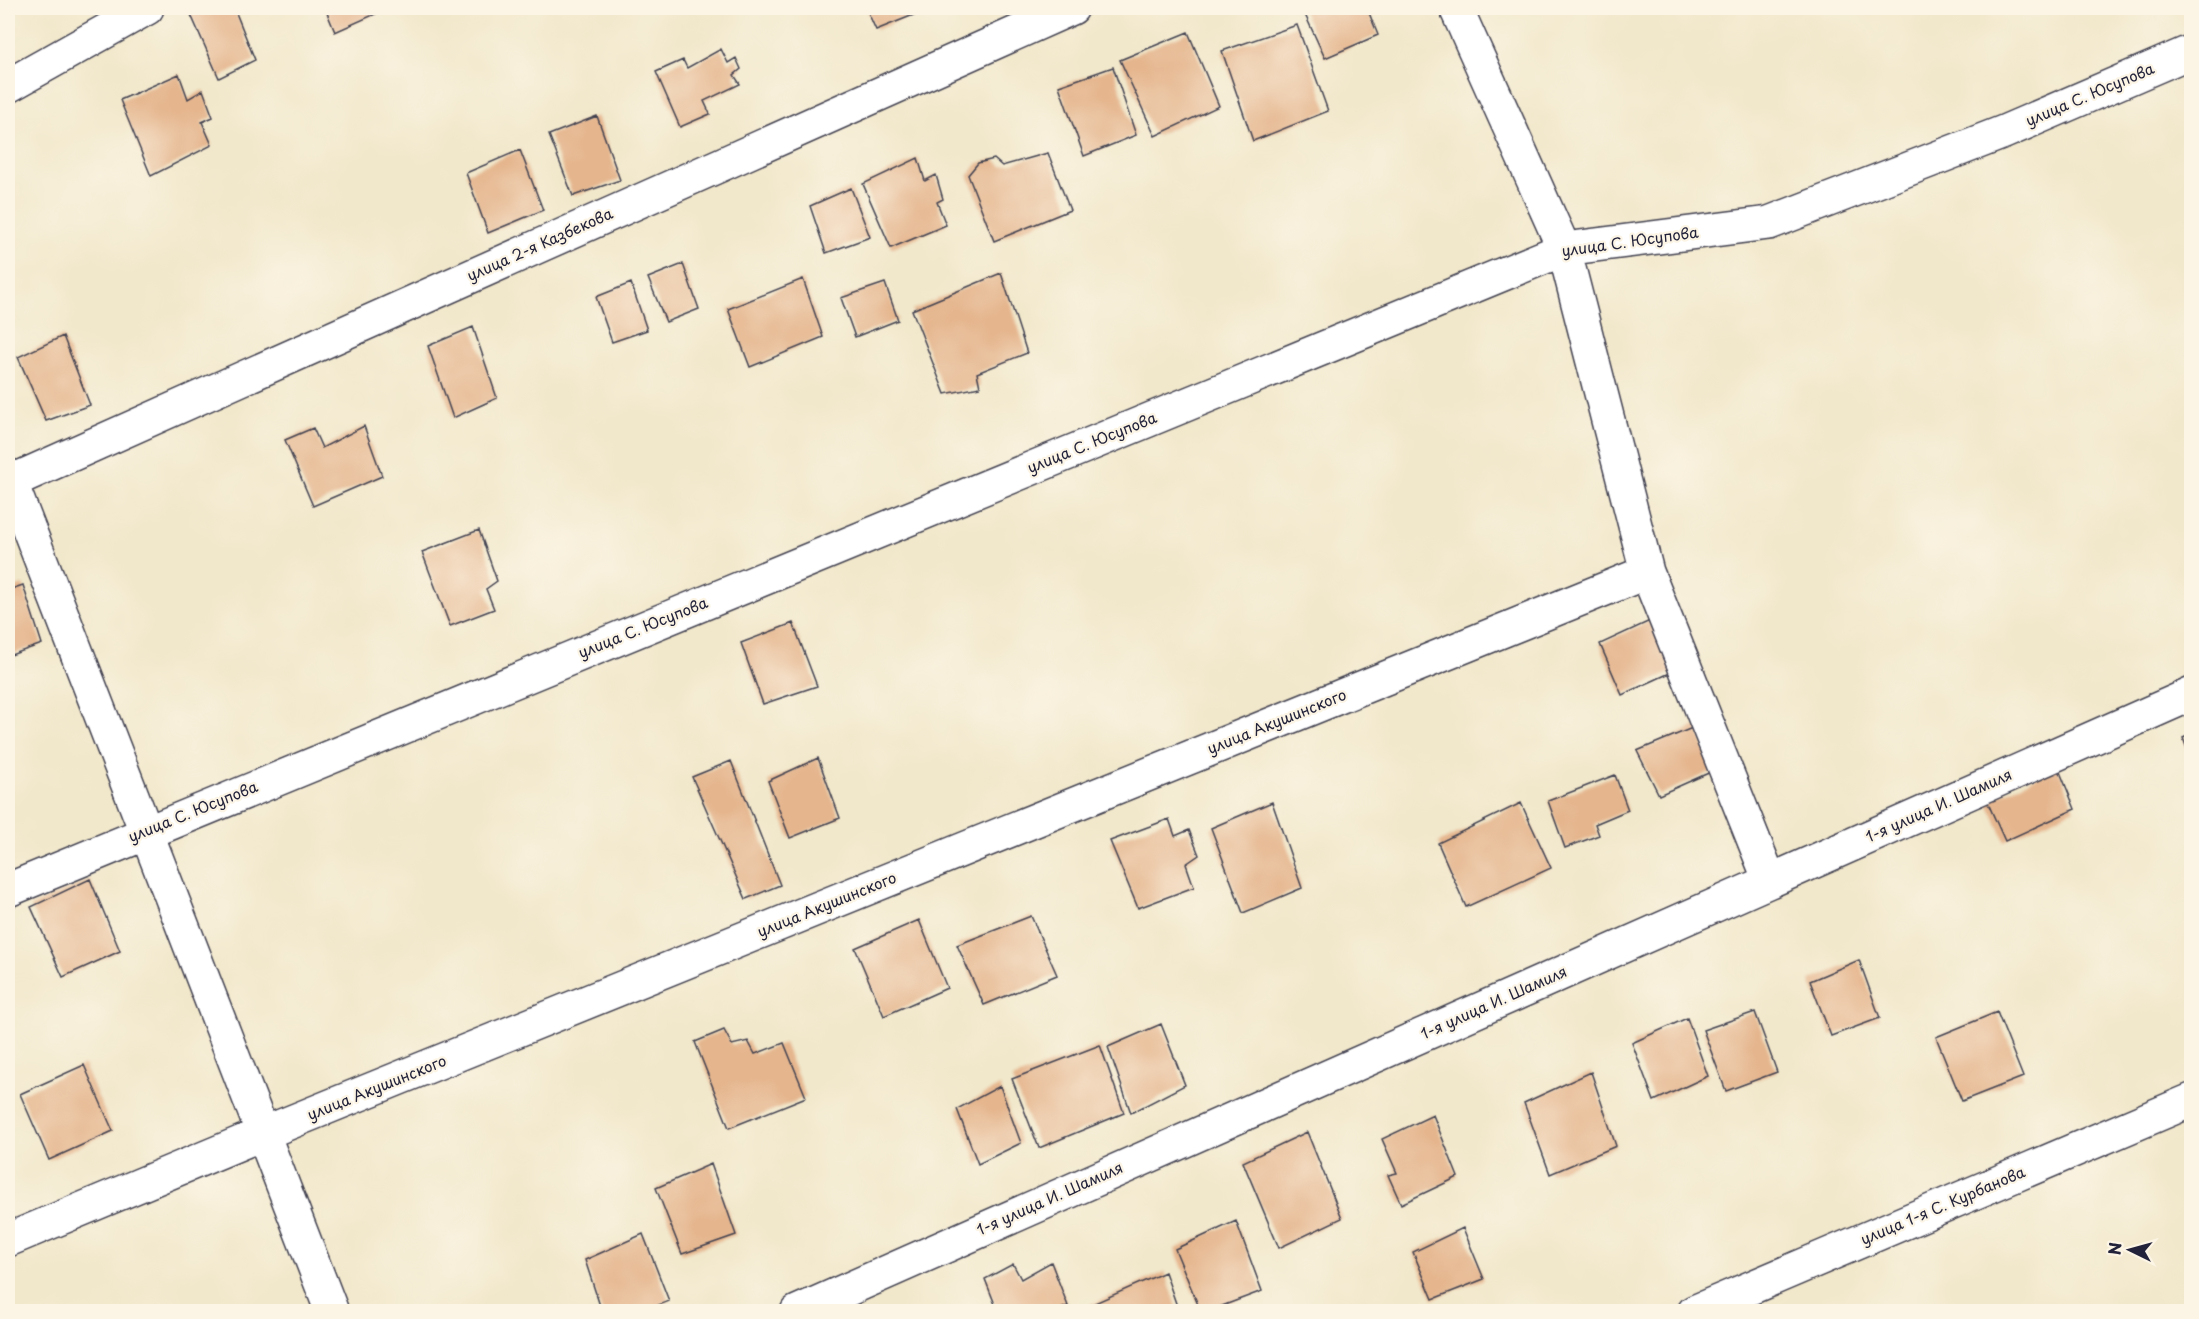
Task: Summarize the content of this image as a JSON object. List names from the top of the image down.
{
  "streets": {
    "street": [
      "улица С. Юсупова",
      "улица 2-я Казбекова",
      "улица Акушинского",
      "1-я улица И. Шамиля",
      "улица 1-я С. Курбанова"
    ]
  },
  "north": "left"
}
